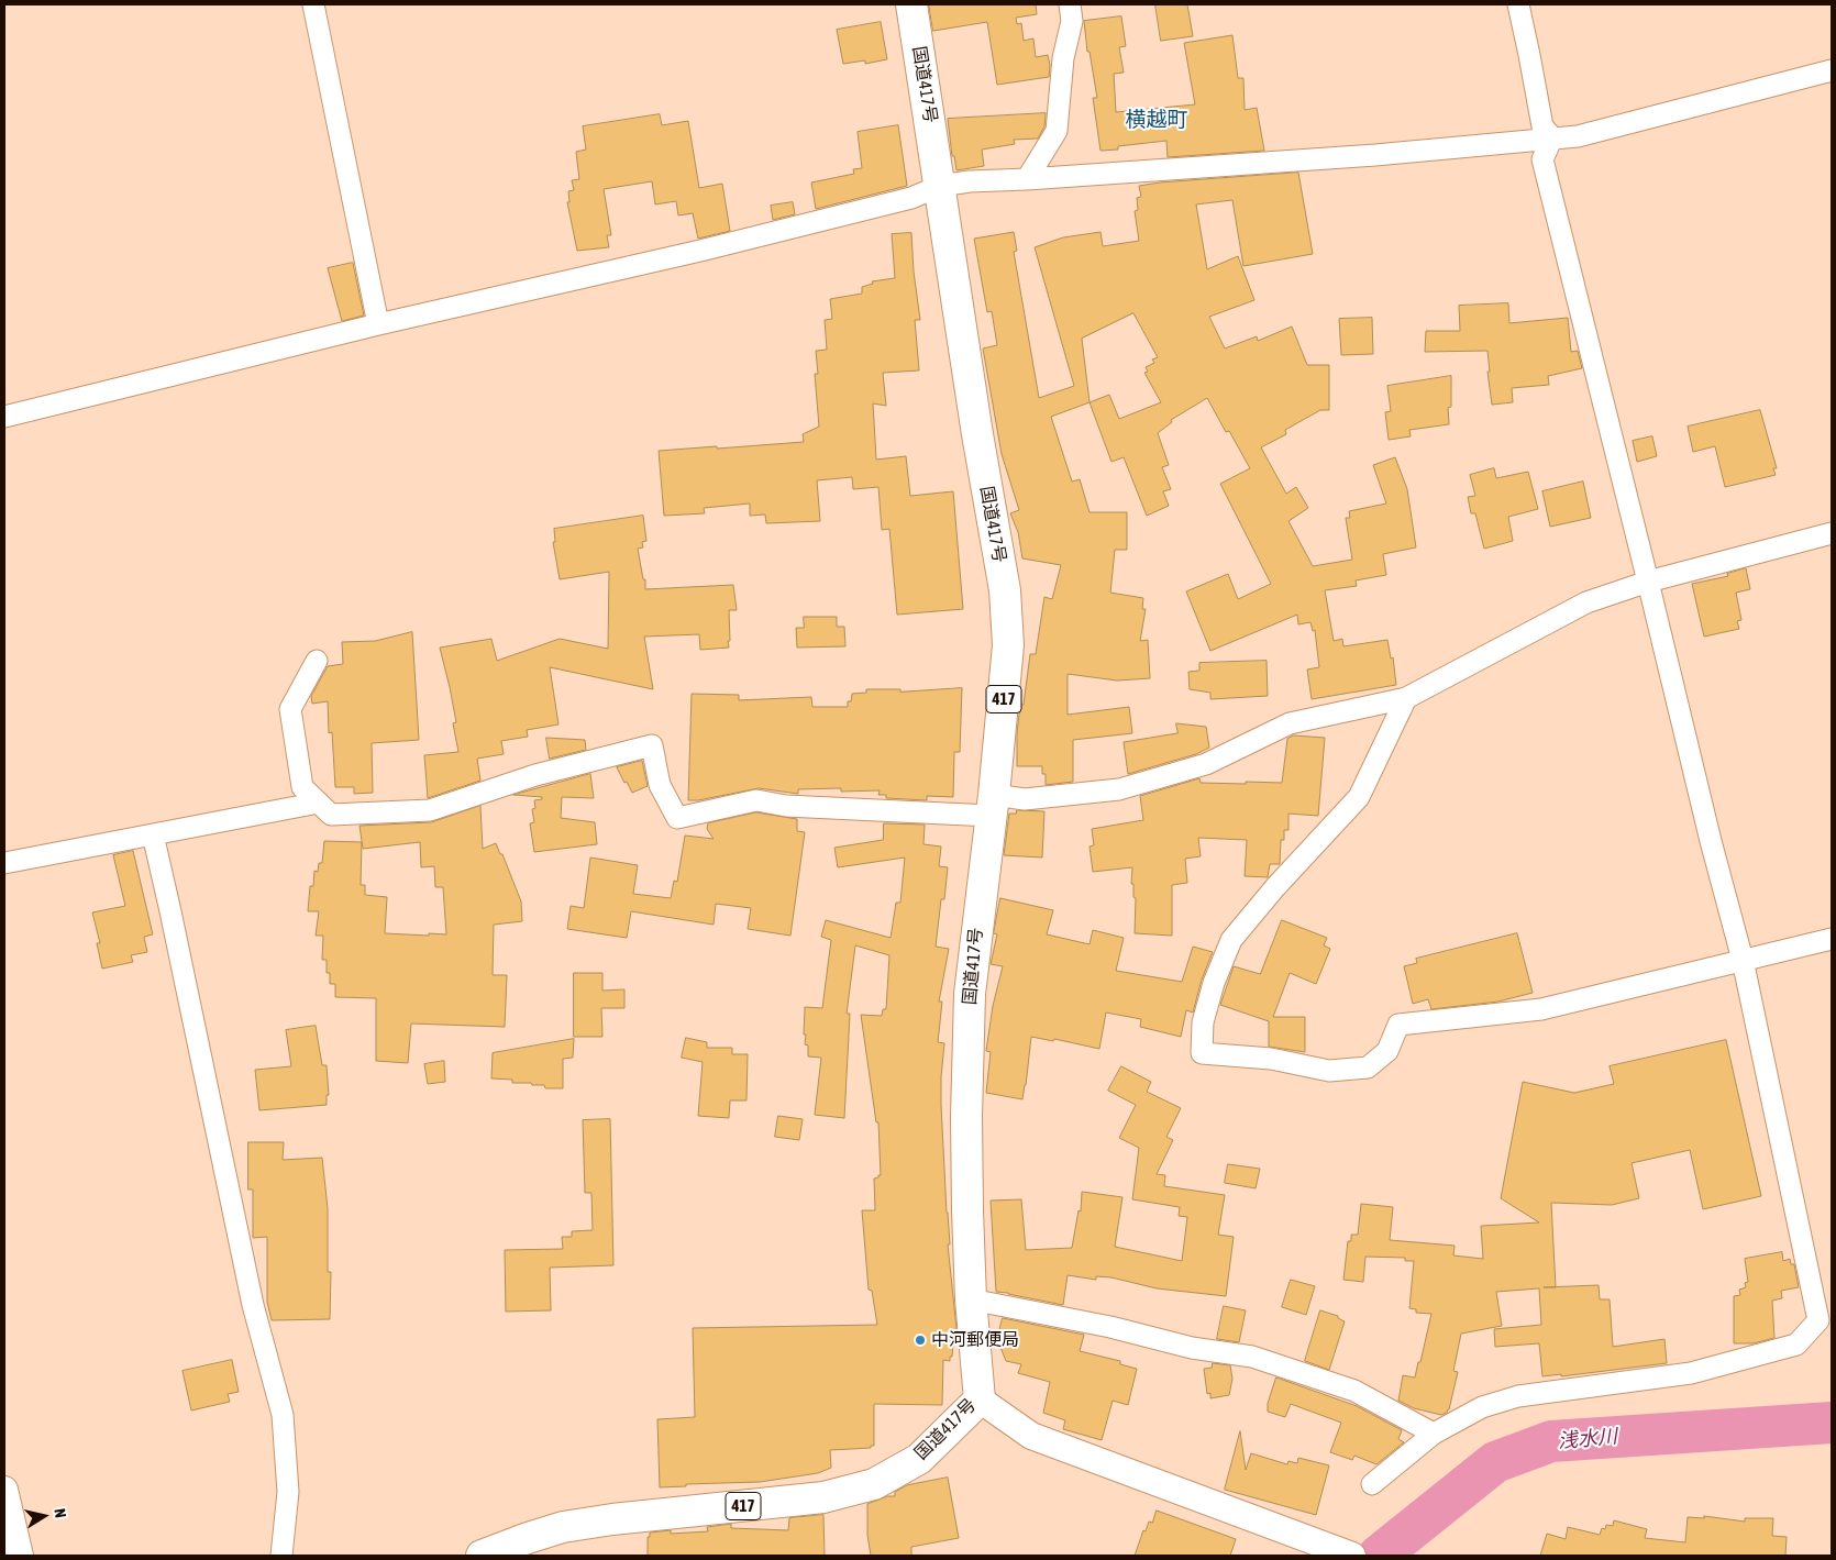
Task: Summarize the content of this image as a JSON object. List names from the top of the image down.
{
  "streets": {
    "highway": ["国道417号", "417"]
  },
  "districts": ["横越町"],
  "water": ["浅水川"],
  "places": ["中河郵便局"],
  "north": "right"
}
